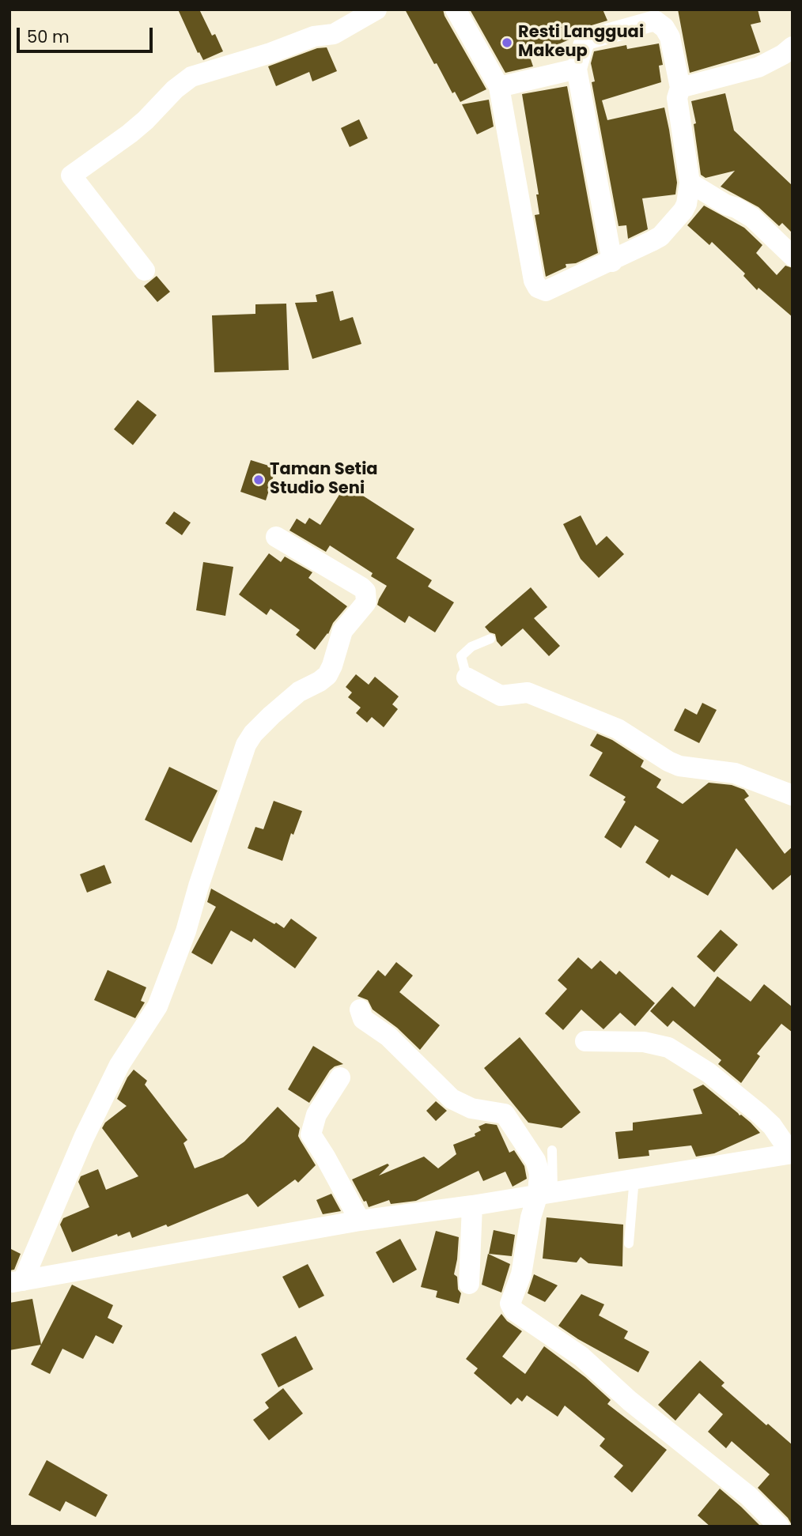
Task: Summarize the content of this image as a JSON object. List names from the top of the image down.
{
  "places": ["Resti Langguai Makeup", "Taman Setia Studio Seni"],
  "scale_bar": "50 m"
}
